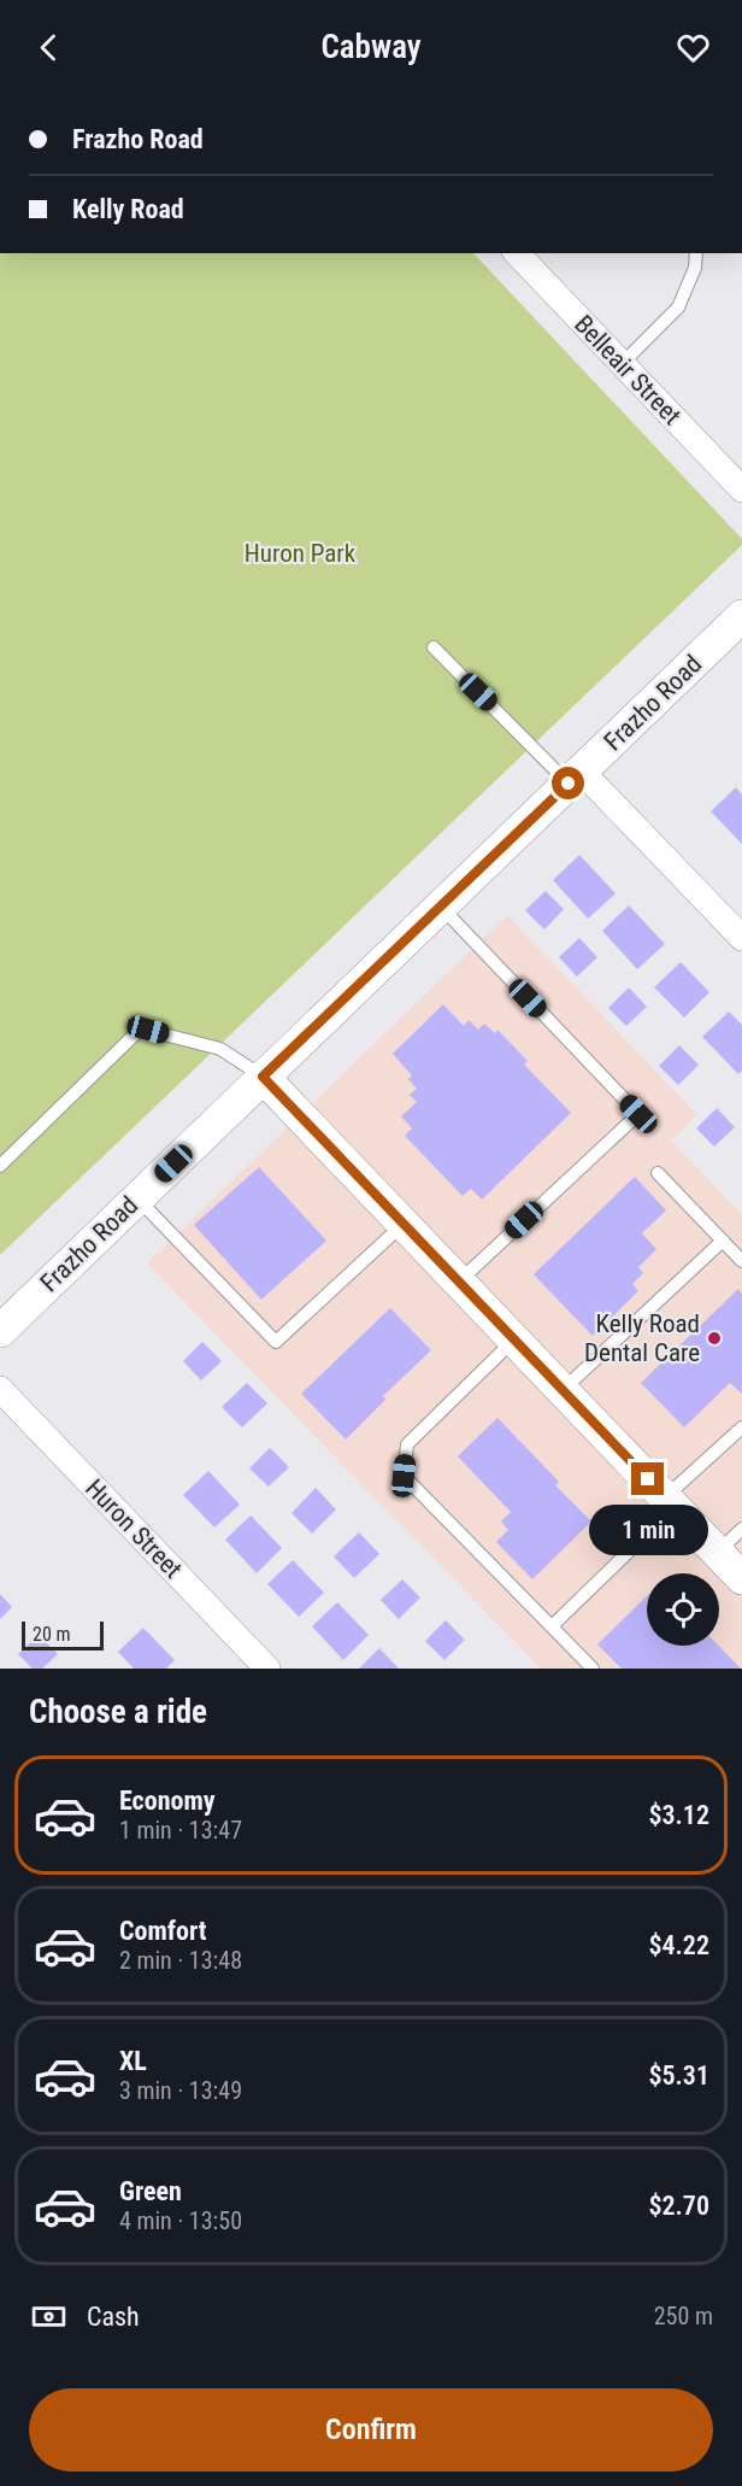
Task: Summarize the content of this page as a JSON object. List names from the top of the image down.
{
  "streets": {
    "street": ["Belleair Street", "Frazho Road", "Huron Street"]
  },
  "parks": ["Huron Park"],
  "places": ["Kelly Road Dental Care"],
  "scale_bar": "20 m",
  "page": {
    "header": "Cabway",
    "banner": ["Frazho Road", "Kelly Road"],
    "bubble": "1 min",
    "scale": "20 m",
    "heading": "Choose a ride",
    "list": [
      {
        "name": "Economy",
        "note": "1 min · 13:47",
        "value": "$3.12"
      },
      {
        "name": "Comfort",
        "note": "2 min · 13:48",
        "value": "$4.22"
      },
      {
        "name": "XL",
        "note": "3 min · 13:49",
        "value": "$5.31"
      },
      {
        "name": "Green",
        "note": "4 min · 13:50",
        "value": "$2.70"
      }
    ],
    "pay": ["Cash", "250 m"],
    "buttons": "Confirm"
  }
}
